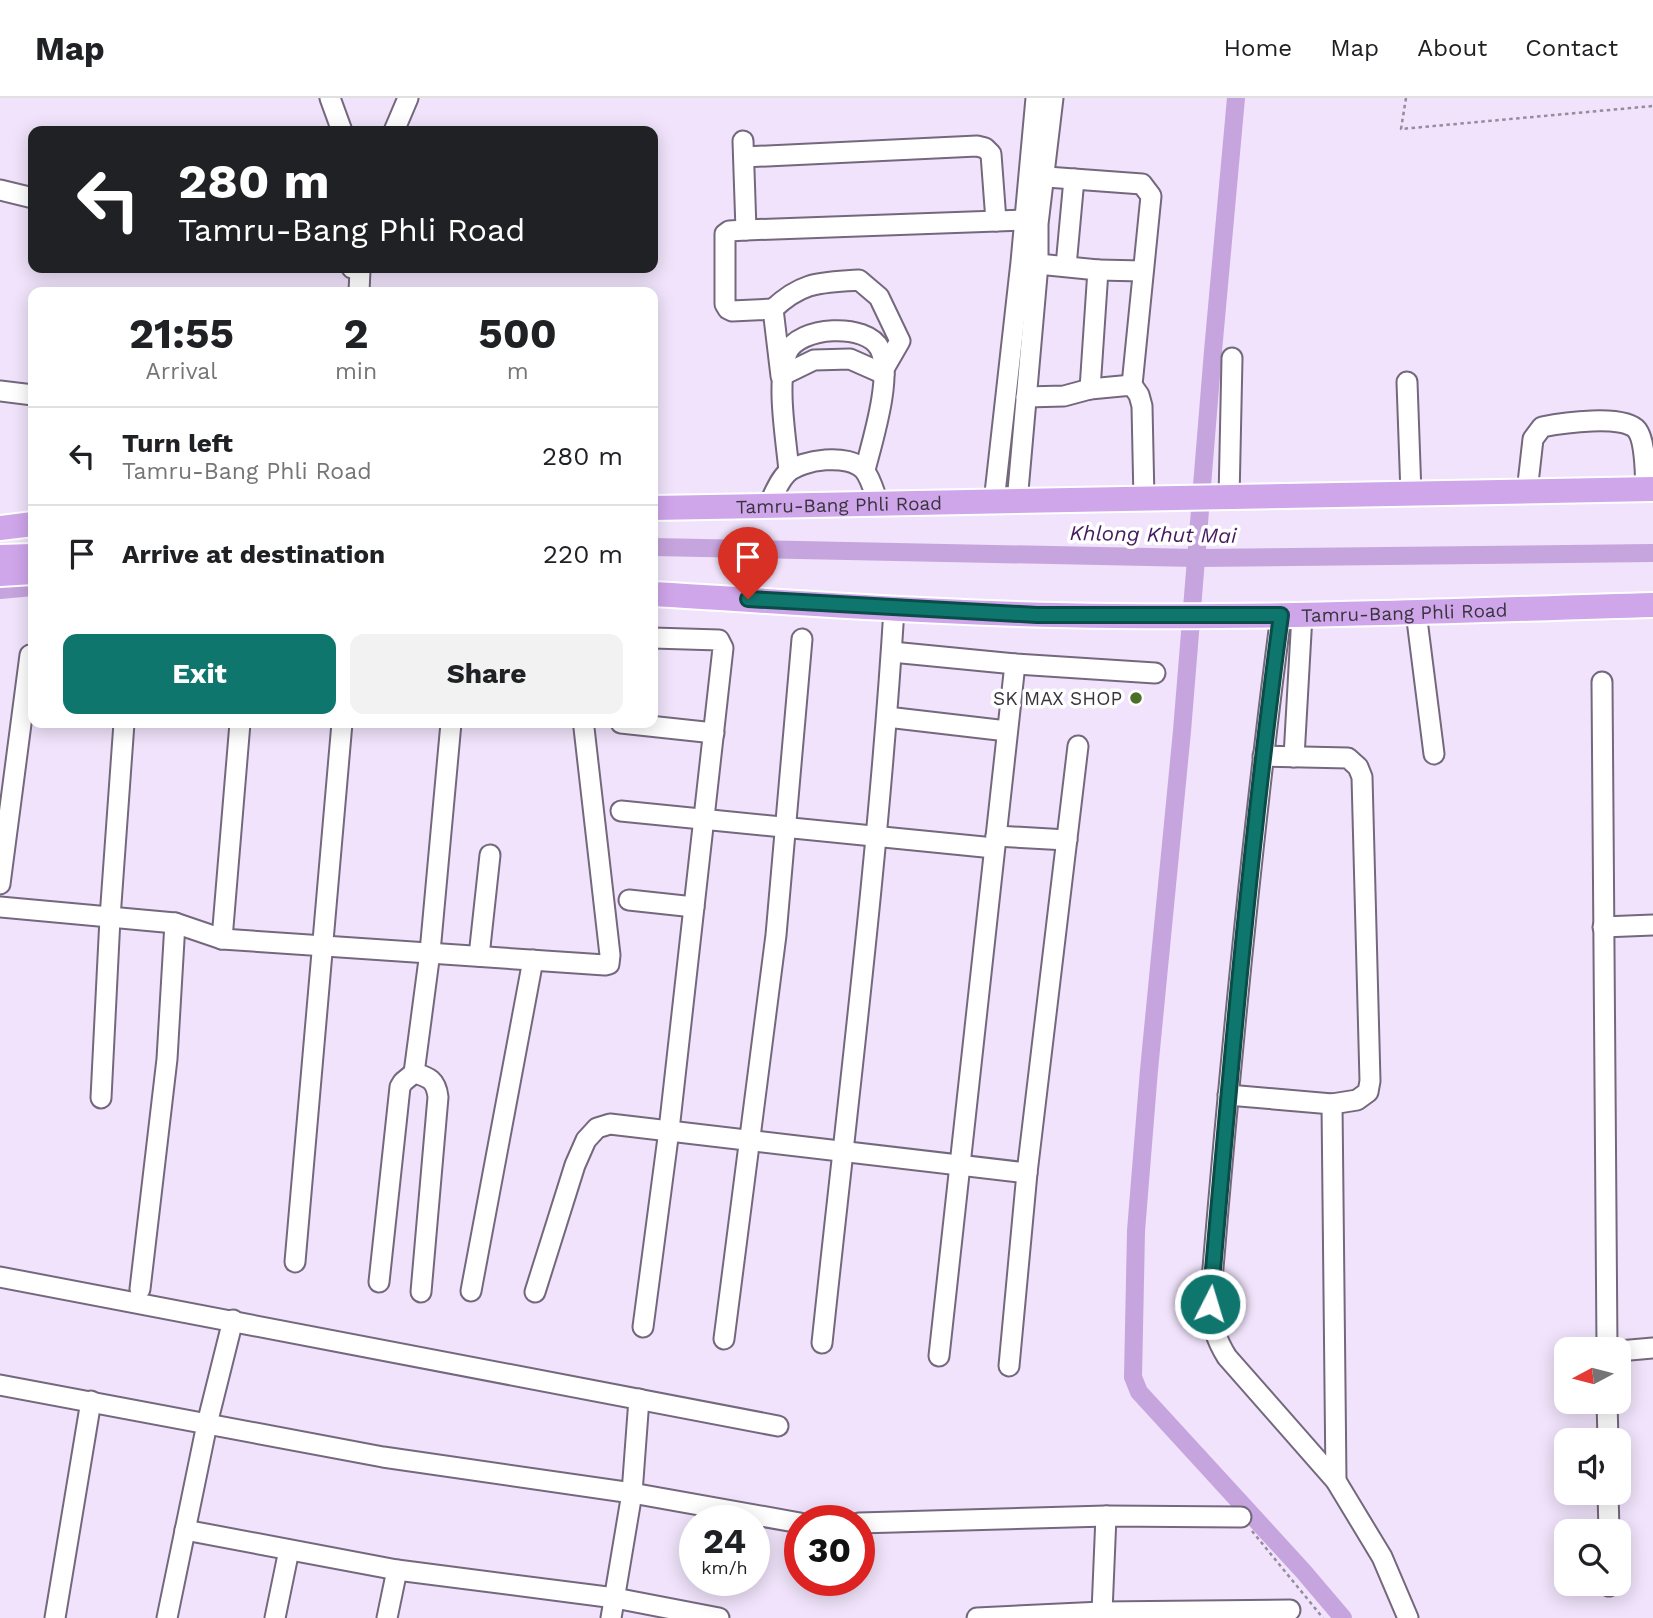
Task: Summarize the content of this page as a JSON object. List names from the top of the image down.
{
  "streets": {
    "main road": ["Tamru-Bang Phli Road"]
  },
  "water": ["Khlong Khut Mai"],
  "places": ["SK MAX SHOP"],
  "north": "left",
  "page": {
    "header": "Map",
    "nav": [
      "Home",
      "Map",
      "About",
      "Contact"
    ],
    "turn": ["280 m", "Tamru-Bang Phli Road"],
    "eta": [
      "21:55",
      "Arrival",
      "2",
      "min",
      "500",
      "m"
    ],
    "list": [
      {
        "name": "Turn left",
        "note": "Tamru-Bang Phli Road",
        "value": "280 m"
      },
      {
        "name": "Arrive at destination",
        "value": "220 m"
      }
    ],
    "buttons": ["Exit", "Share"],
    "speed": "24 km/h",
    "limit": "30"
  }
}
